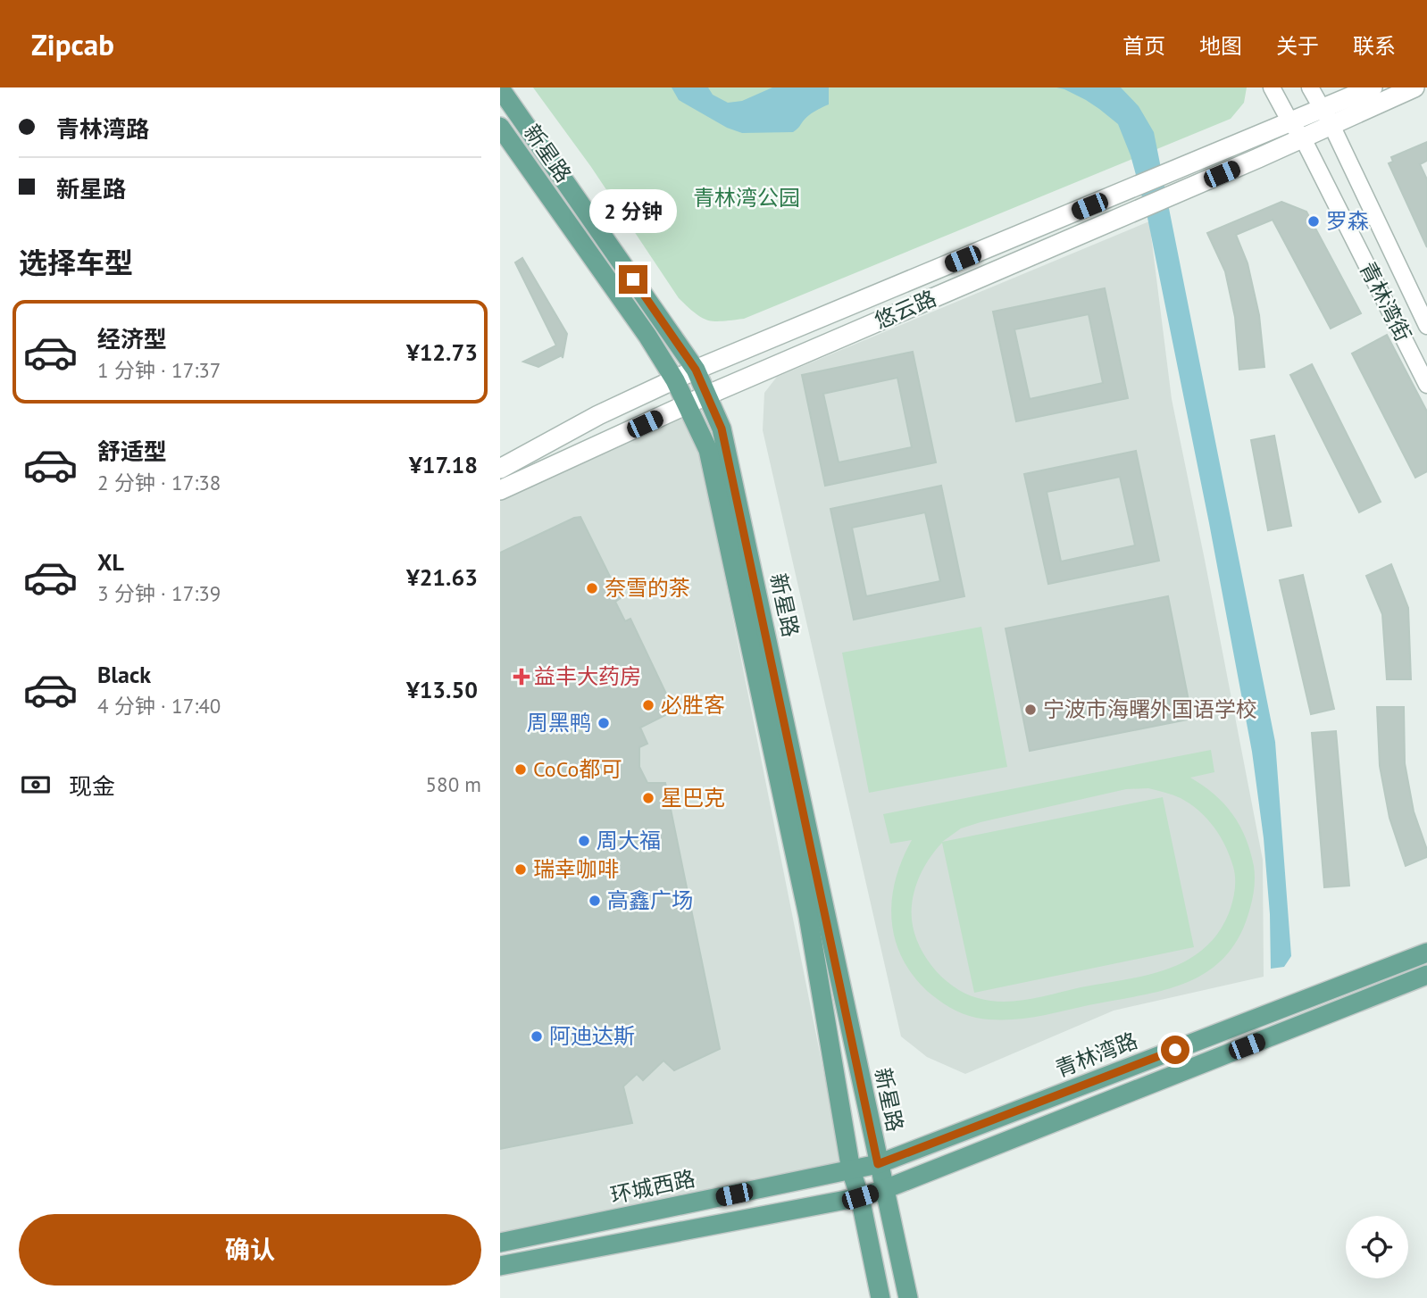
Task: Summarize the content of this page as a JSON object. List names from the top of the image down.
{
  "streets": {
    "main road": ["新星路", "青林湾路", "环城西路"],
    "street": ["青林湾街", "悠云路"]
  },
  "crossings": [
    ["新星路", "悠云路"],
    ["新星路", "青林湾路"],
    ["新星路", "环城西路"],
    ["青林湾街", "悠云路"],
    ["青林湾路", "环城西路"]
  ],
  "parks": ["青林湾公园"],
  "places": {
    "other": [
      "罗森",
      "奈雪的茶",
      "必胜客",
      "宁波市海曙外国语学校",
      "周黑鸭",
      "CoCo都可",
      "星巴克",
      "周大福",
      "瑞幸咖啡",
      "高鑫广场",
      "阿迪达斯"
    ],
    "health": ["益丰大药房"]
  },
  "page": {
    "header": "Zipcab",
    "nav": [
      "首页",
      "地图",
      "关于",
      "联系"
    ],
    "banner": ["青林湾路", "新星路"],
    "bubble": "2 分钟",
    "heading": "选择车型",
    "list": [
      {
        "name": "经济型",
        "note": "1 分钟 · 17:37",
        "value": "¥12.73"
      },
      {
        "name": "舒适型",
        "note": "2 分钟 · 17:38",
        "value": "¥17.18"
      },
      {
        "name": "XL",
        "note": "3 分钟 · 17:39",
        "value": "¥21.63"
      },
      {
        "name": "Black",
        "note": "4 分钟 · 17:40",
        "value": "¥13.50"
      }
    ],
    "pay": ["现金", "580 m"],
    "buttons": "确认"
  }
}
